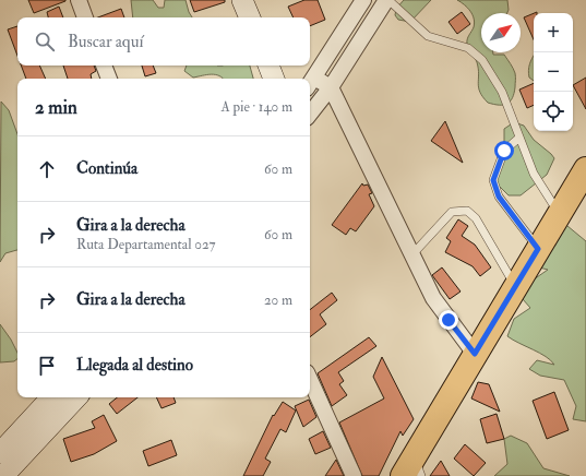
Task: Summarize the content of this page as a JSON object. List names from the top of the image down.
{
  "north": "top right",
  "page": {
    "map_buttons": ["+", "−"],
    "search": "Buscar aquí",
    "heading": ["2 min", "A pie · 140 m"],
    "list": [
      ["Continúa", "60 m"],
      ["Gira a la derecha", "Ruta Departamental 027", "60 m"],
      ["Gira a la derecha", "20 m"],
      "Llegada al destino"
    ]
  }
}
